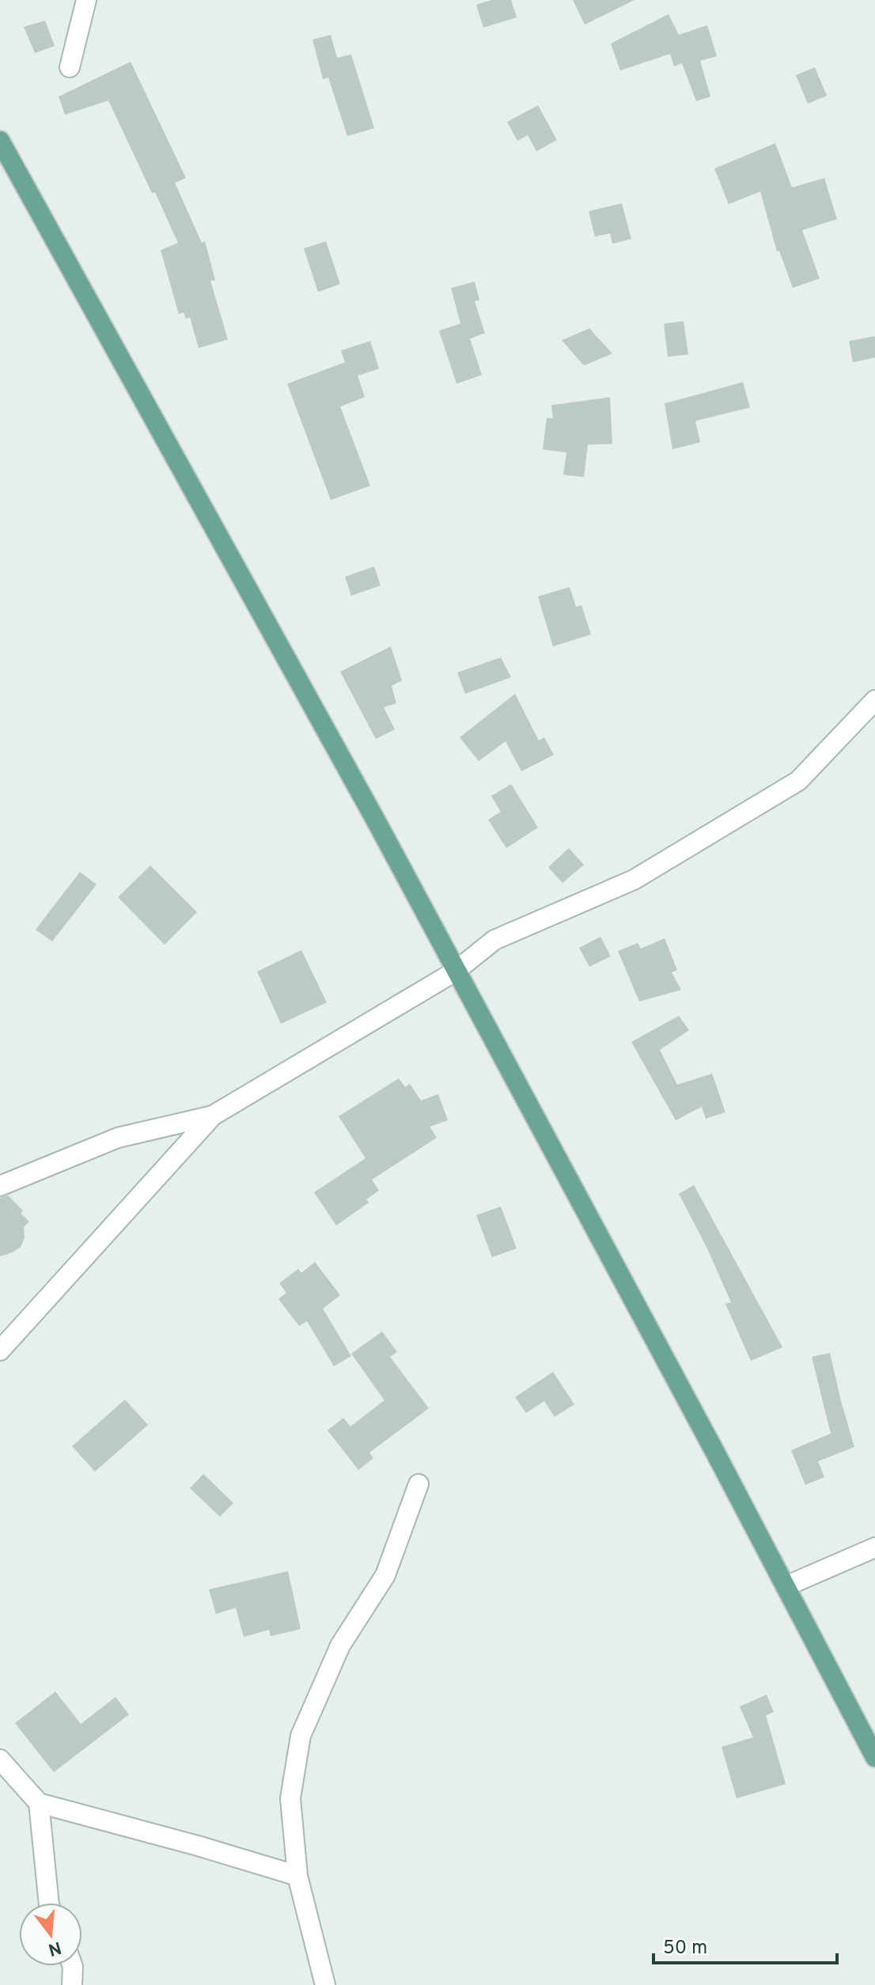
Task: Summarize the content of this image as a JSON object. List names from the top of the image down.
{
  "scale_bar": "50 m",
  "north": "bottom"
}
